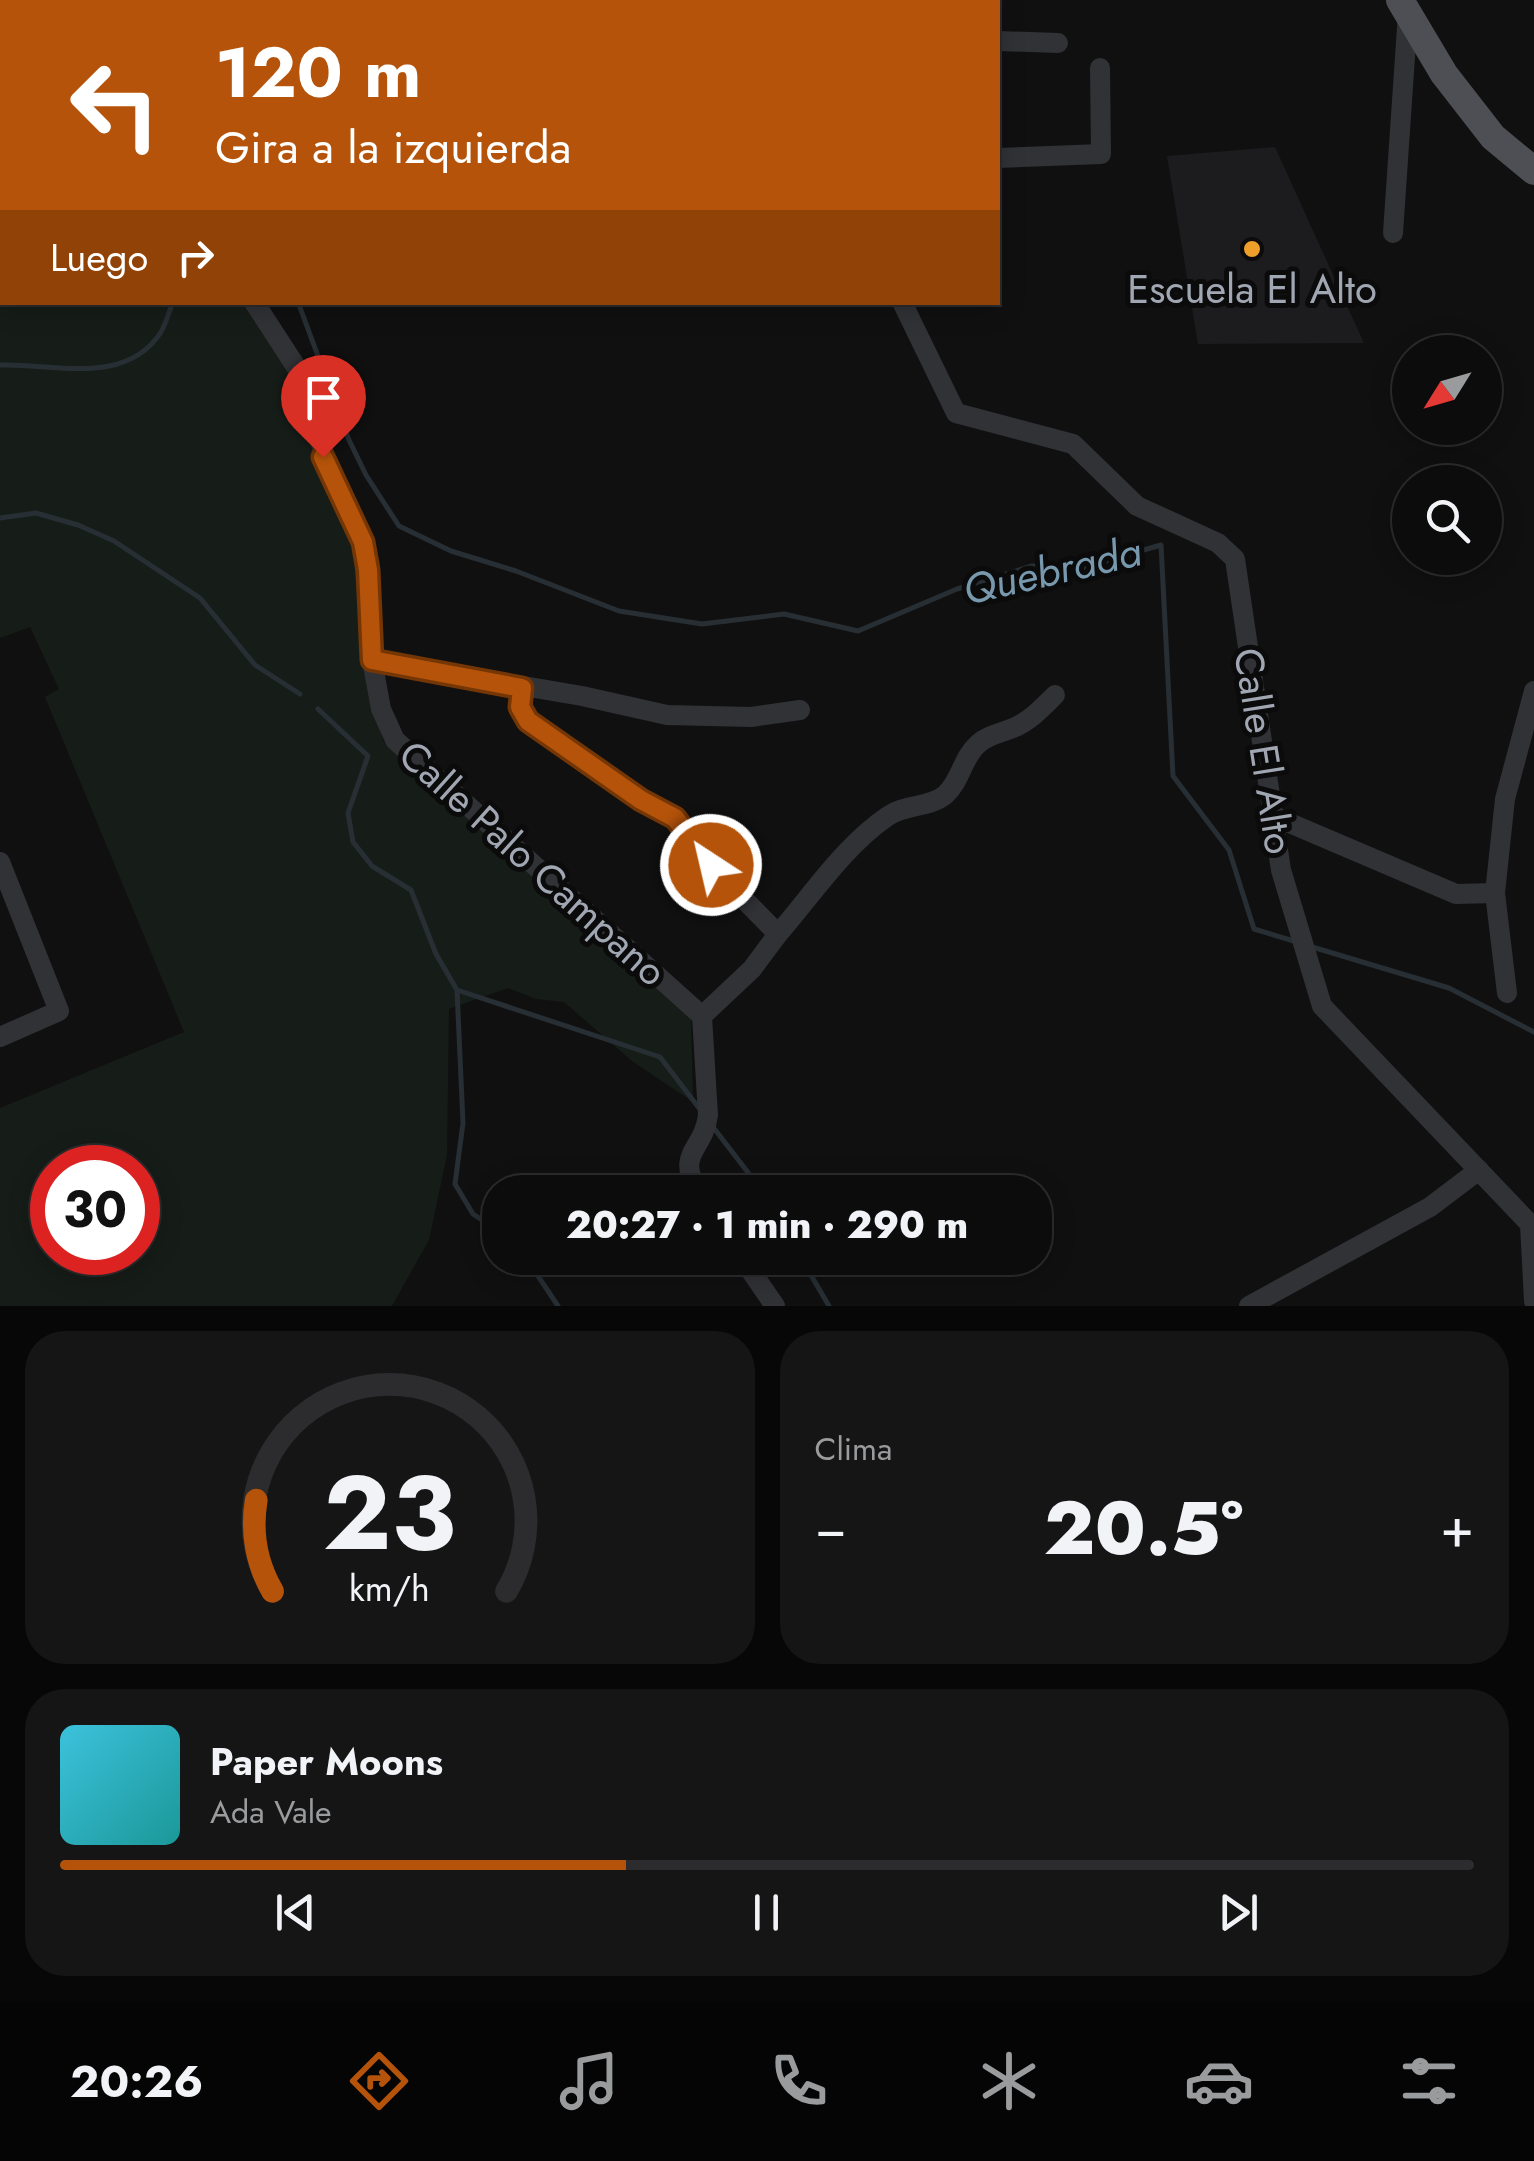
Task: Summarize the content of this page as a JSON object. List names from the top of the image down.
{
  "streets": {
    "street": ["Calle El Alto", "Calle Palo Campano"]
  },
  "water": ["Quebrada"],
  "places": ["Escuela El Alto"],
  "north": "bottom left",
  "page": {
    "turn": ["120 m", "Gira a la izquierda"],
    "then": "Luego",
    "limit": "30",
    "trip": "20:27 · 1 min · 290 m",
    "tile": "Clima",
    "heat": ["−", "20.5°", "+"],
    "song": ["Paper Moons", "Ada Vale"],
    "tabs": "20:26",
    "gauge": ["23", "km/h"]
  }
}
